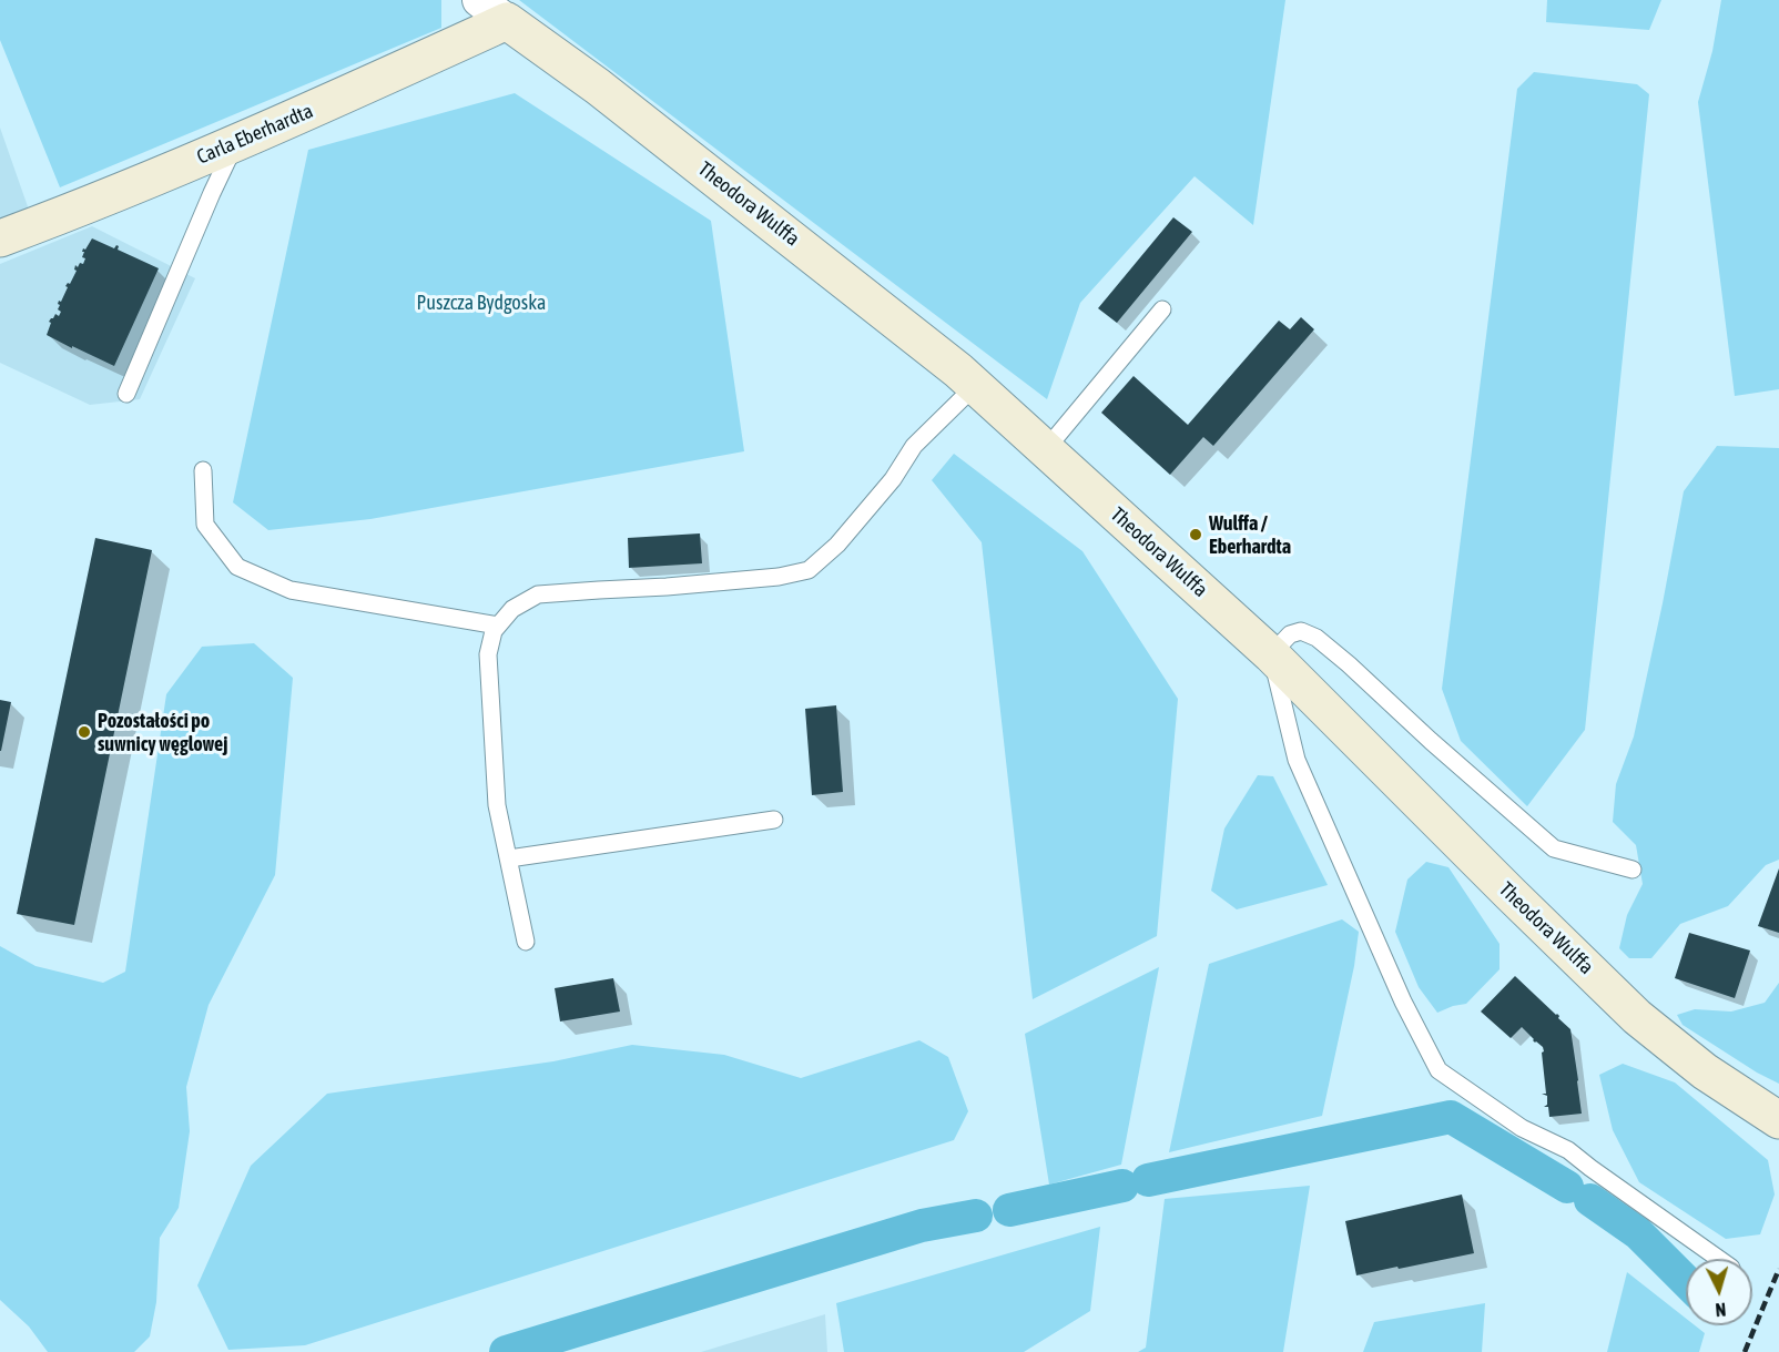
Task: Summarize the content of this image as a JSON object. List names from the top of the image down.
{
  "streets": {
    "street": ["Carla Eberhardta", "Theodora Wulffa"]
  },
  "crossings": [
    ["Carla Eberhardta", "Theodora Wulffa"]
  ],
  "parks": ["Puszcza Bydgoska"],
  "places": ["Wulffa / Eberhardta", "Pozostałości po suwnicy węglowej"],
  "north": "bottom"
}
